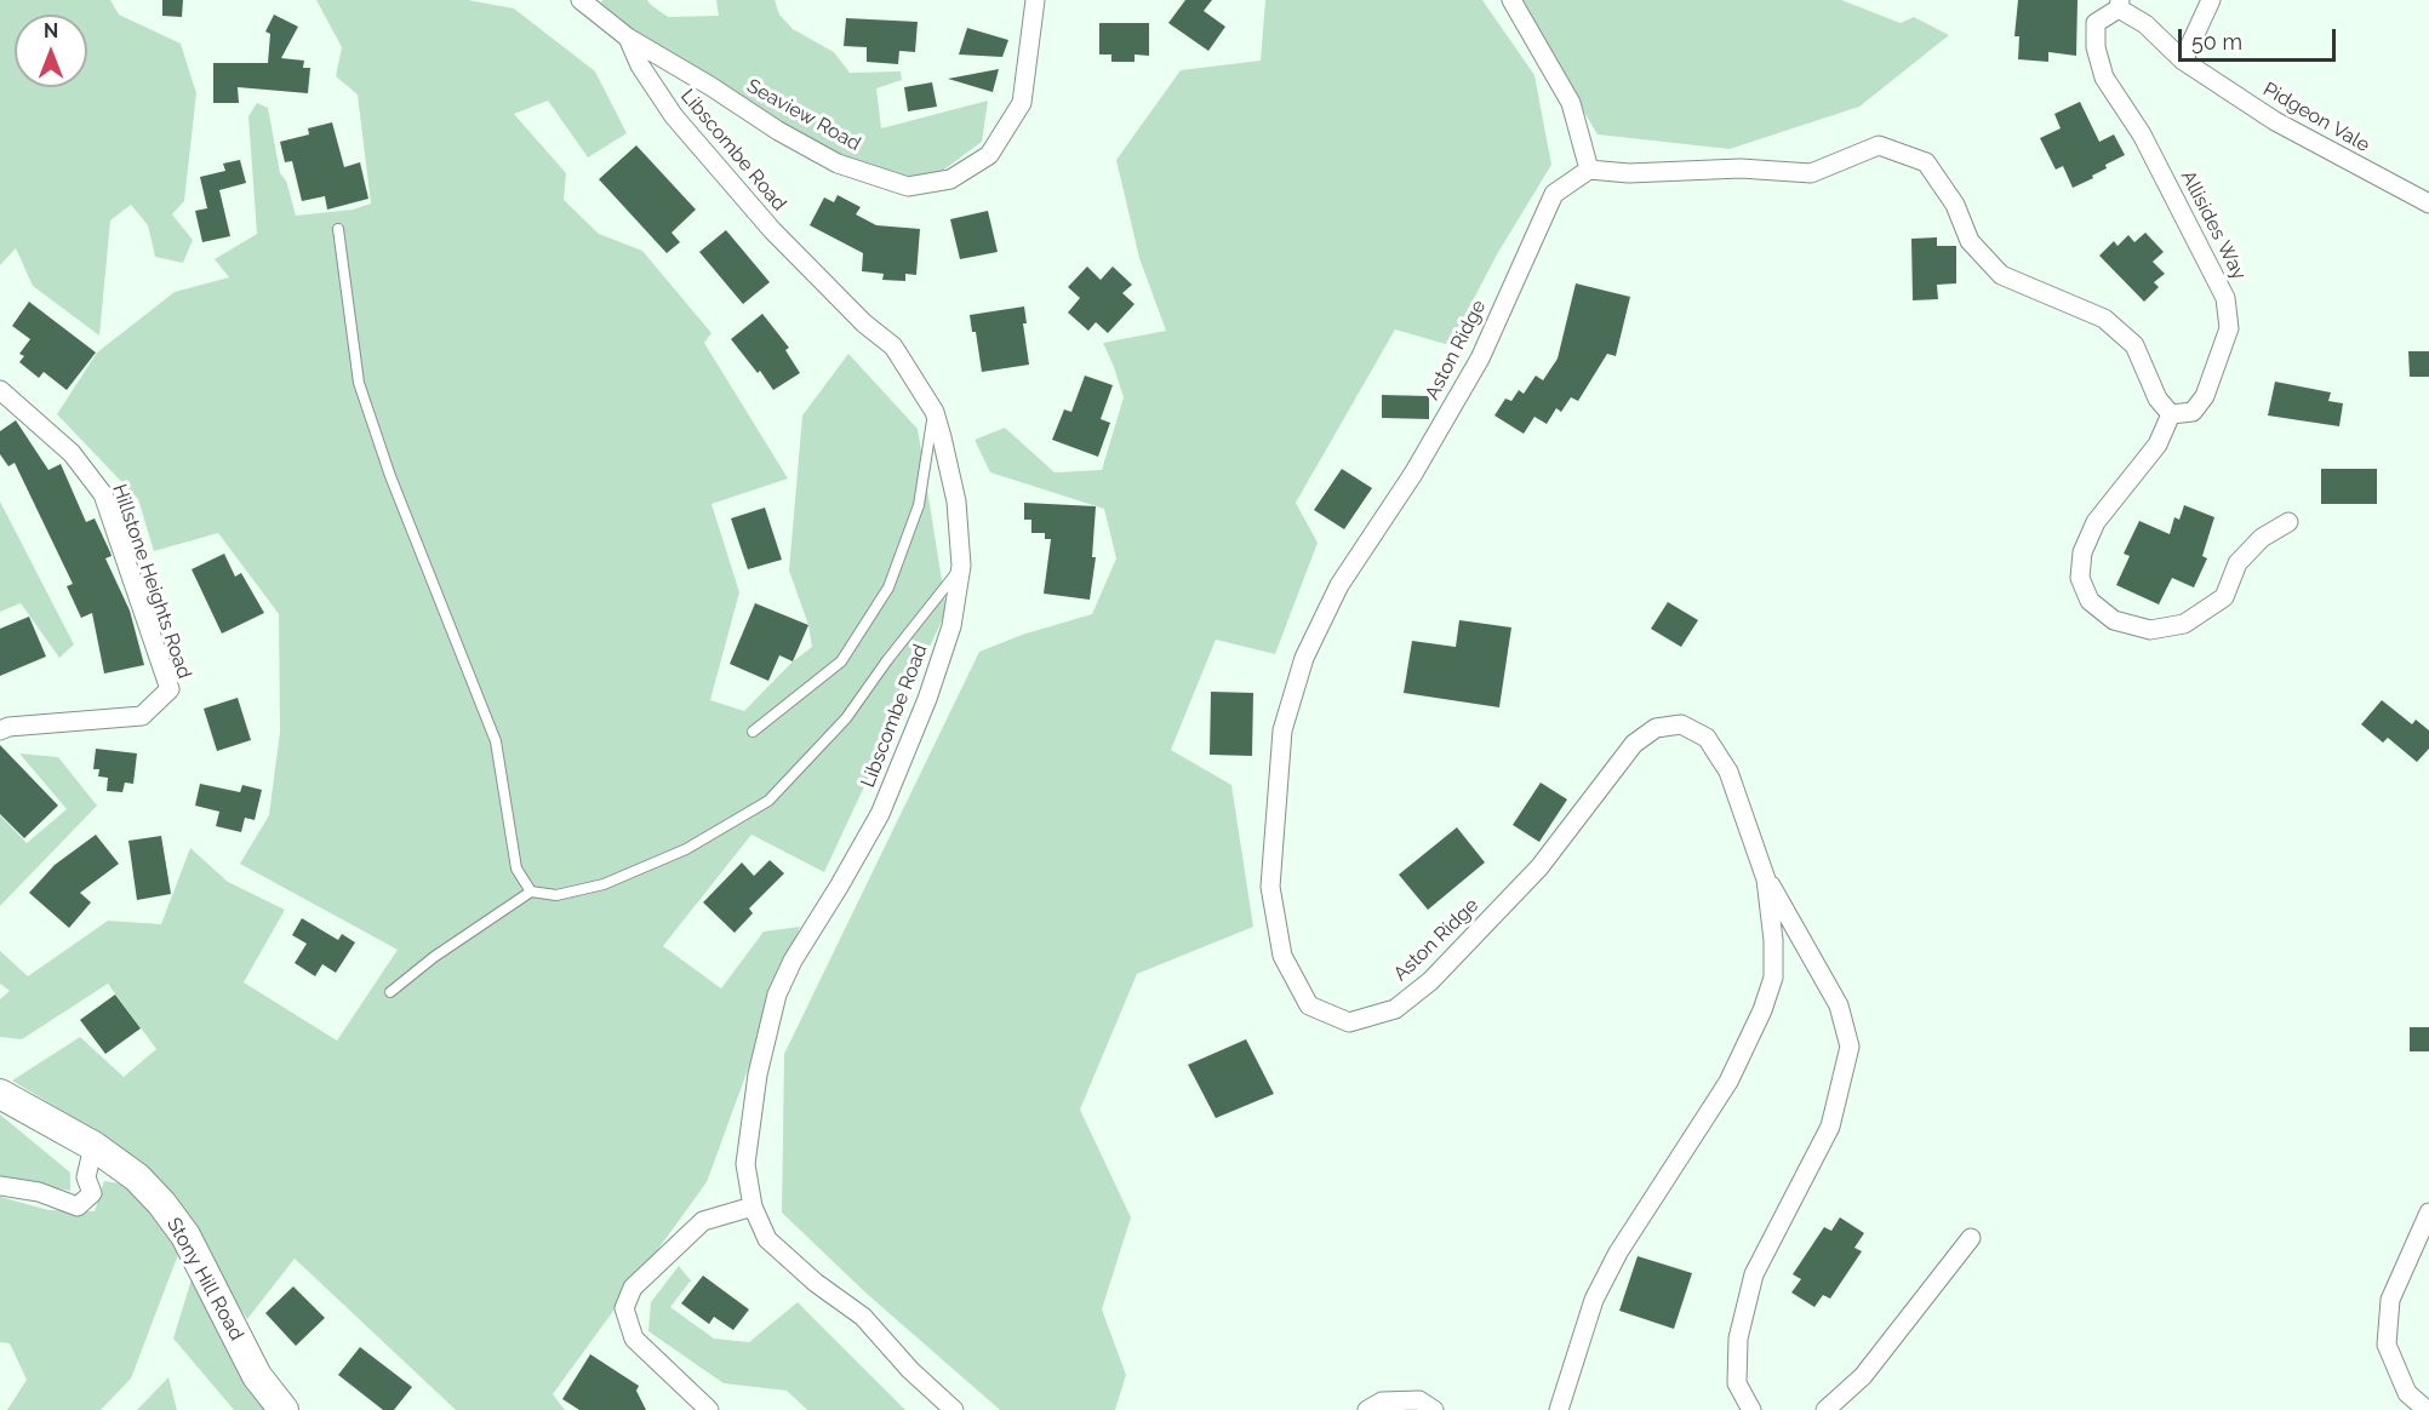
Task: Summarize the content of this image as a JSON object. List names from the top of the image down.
{
  "streets": {
    "main road": ["Stony Hill Road"],
    "street": [
      "Seaview Road",
      "Pidgeon Vale",
      "Libscombe Road",
      "Allisides Way",
      "Aston Ridge",
      "Hillstone Heights Road"
    ]
  },
  "crossings": [
    ["Seaview Road", "Libscombe Road"],
    ["Pidgeon Vale", "Allisides Way"]
  ],
  "scale_bar": "50 m",
  "north": "top"
}
